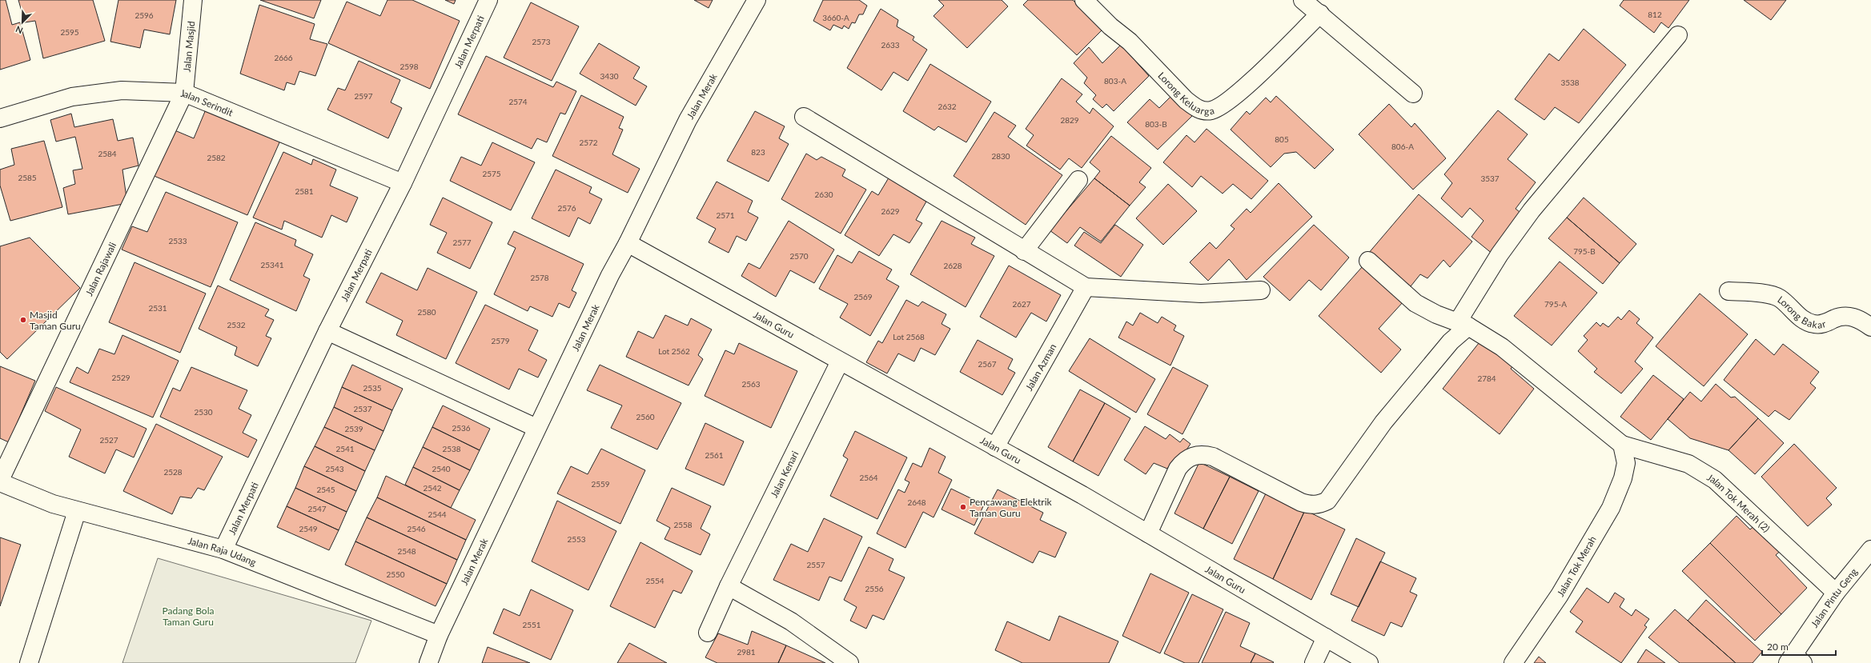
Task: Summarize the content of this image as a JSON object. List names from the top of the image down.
{
  "streets": {
    "street": [
      "Jalan Merpati",
      "Jalan Masjid",
      "Lorong Keluarga",
      "Jalan Merak",
      "Jalan Serindit",
      "Jalan Rajawali",
      "Lorong Bakar",
      "Jalan Guru",
      "Jalan Azman",
      "Jalan Kenari",
      "Jalan Tok Merah (2)",
      "Jalan Raja Udang",
      "Jalan Tok Merah",
      "Jalan Pintu Geng"
    ]
  },
  "crossings": [
    ["Jalan Merpati", "Jalan Serindit"],
    ["Jalan Merpati", "Jalan Raja Udang"],
    ["Jalan Masjid", "Jalan Serindit"],
    ["Jalan Masjid", "Jalan Rajawali"],
    ["Jalan Merak", "Jalan Guru"],
    ["Jalan Merak", "Jalan Raja Udang"],
    ["Jalan Serindit", "Jalan Rajawali"],
    ["Jalan Rajawali", "Jalan Raja Udang"],
    ["Jalan Guru", "Jalan Azman"],
    ["Jalan Guru", "Jalan Kenari"],
    ["Jalan Tok Merah (2)", "Jalan Tok Merah"],
    ["Jalan Tok Merah (2)", "Jalan Pintu Geng"]
  ],
  "parks": ["Padang Bola Taman Guru"],
  "places": ["Masjid Taman Guru", "Pencawang Elektrik Taman Guru"],
  "house_numbers": [
    "812",
    "2596",
    "3660-A",
    "2595",
    "2573",
    "2633",
    "2666",
    "2598",
    "3430",
    "803-A",
    "3538",
    "2597",
    "2574",
    "2632",
    "2829",
    "803-B",
    "805",
    "2572",
    "806-A",
    "823",
    "2584",
    "2830",
    "2582",
    "2575",
    "2585",
    "3537",
    "2581",
    "2630",
    "2576",
    "2629",
    "2571",
    "2533",
    "2577",
    "795-B",
    "2570",
    "25341",
    "2628",
    "2578",
    "2569",
    "2627",
    "795-A",
    "2531",
    "2580",
    "2532",
    "Lot 2568",
    "2579",
    "Lot 2562",
    "2567",
    "2529",
    "2784",
    "2563",
    "2535",
    "2537",
    "2530",
    "2560",
    "2536",
    "2539",
    "2527",
    "2541",
    "2538",
    "2561",
    "2543",
    "2540",
    "2528",
    "2564",
    "2559",
    "2542",
    "2545",
    "2648",
    "2547",
    "2544",
    "2558",
    "2549",
    "2546",
    "2553",
    "2548",
    "2557",
    "2550",
    "2554",
    "2556",
    "2551",
    "2981"
  ],
  "scale_bar": "20 m",
  "north": "bottom left"
}
